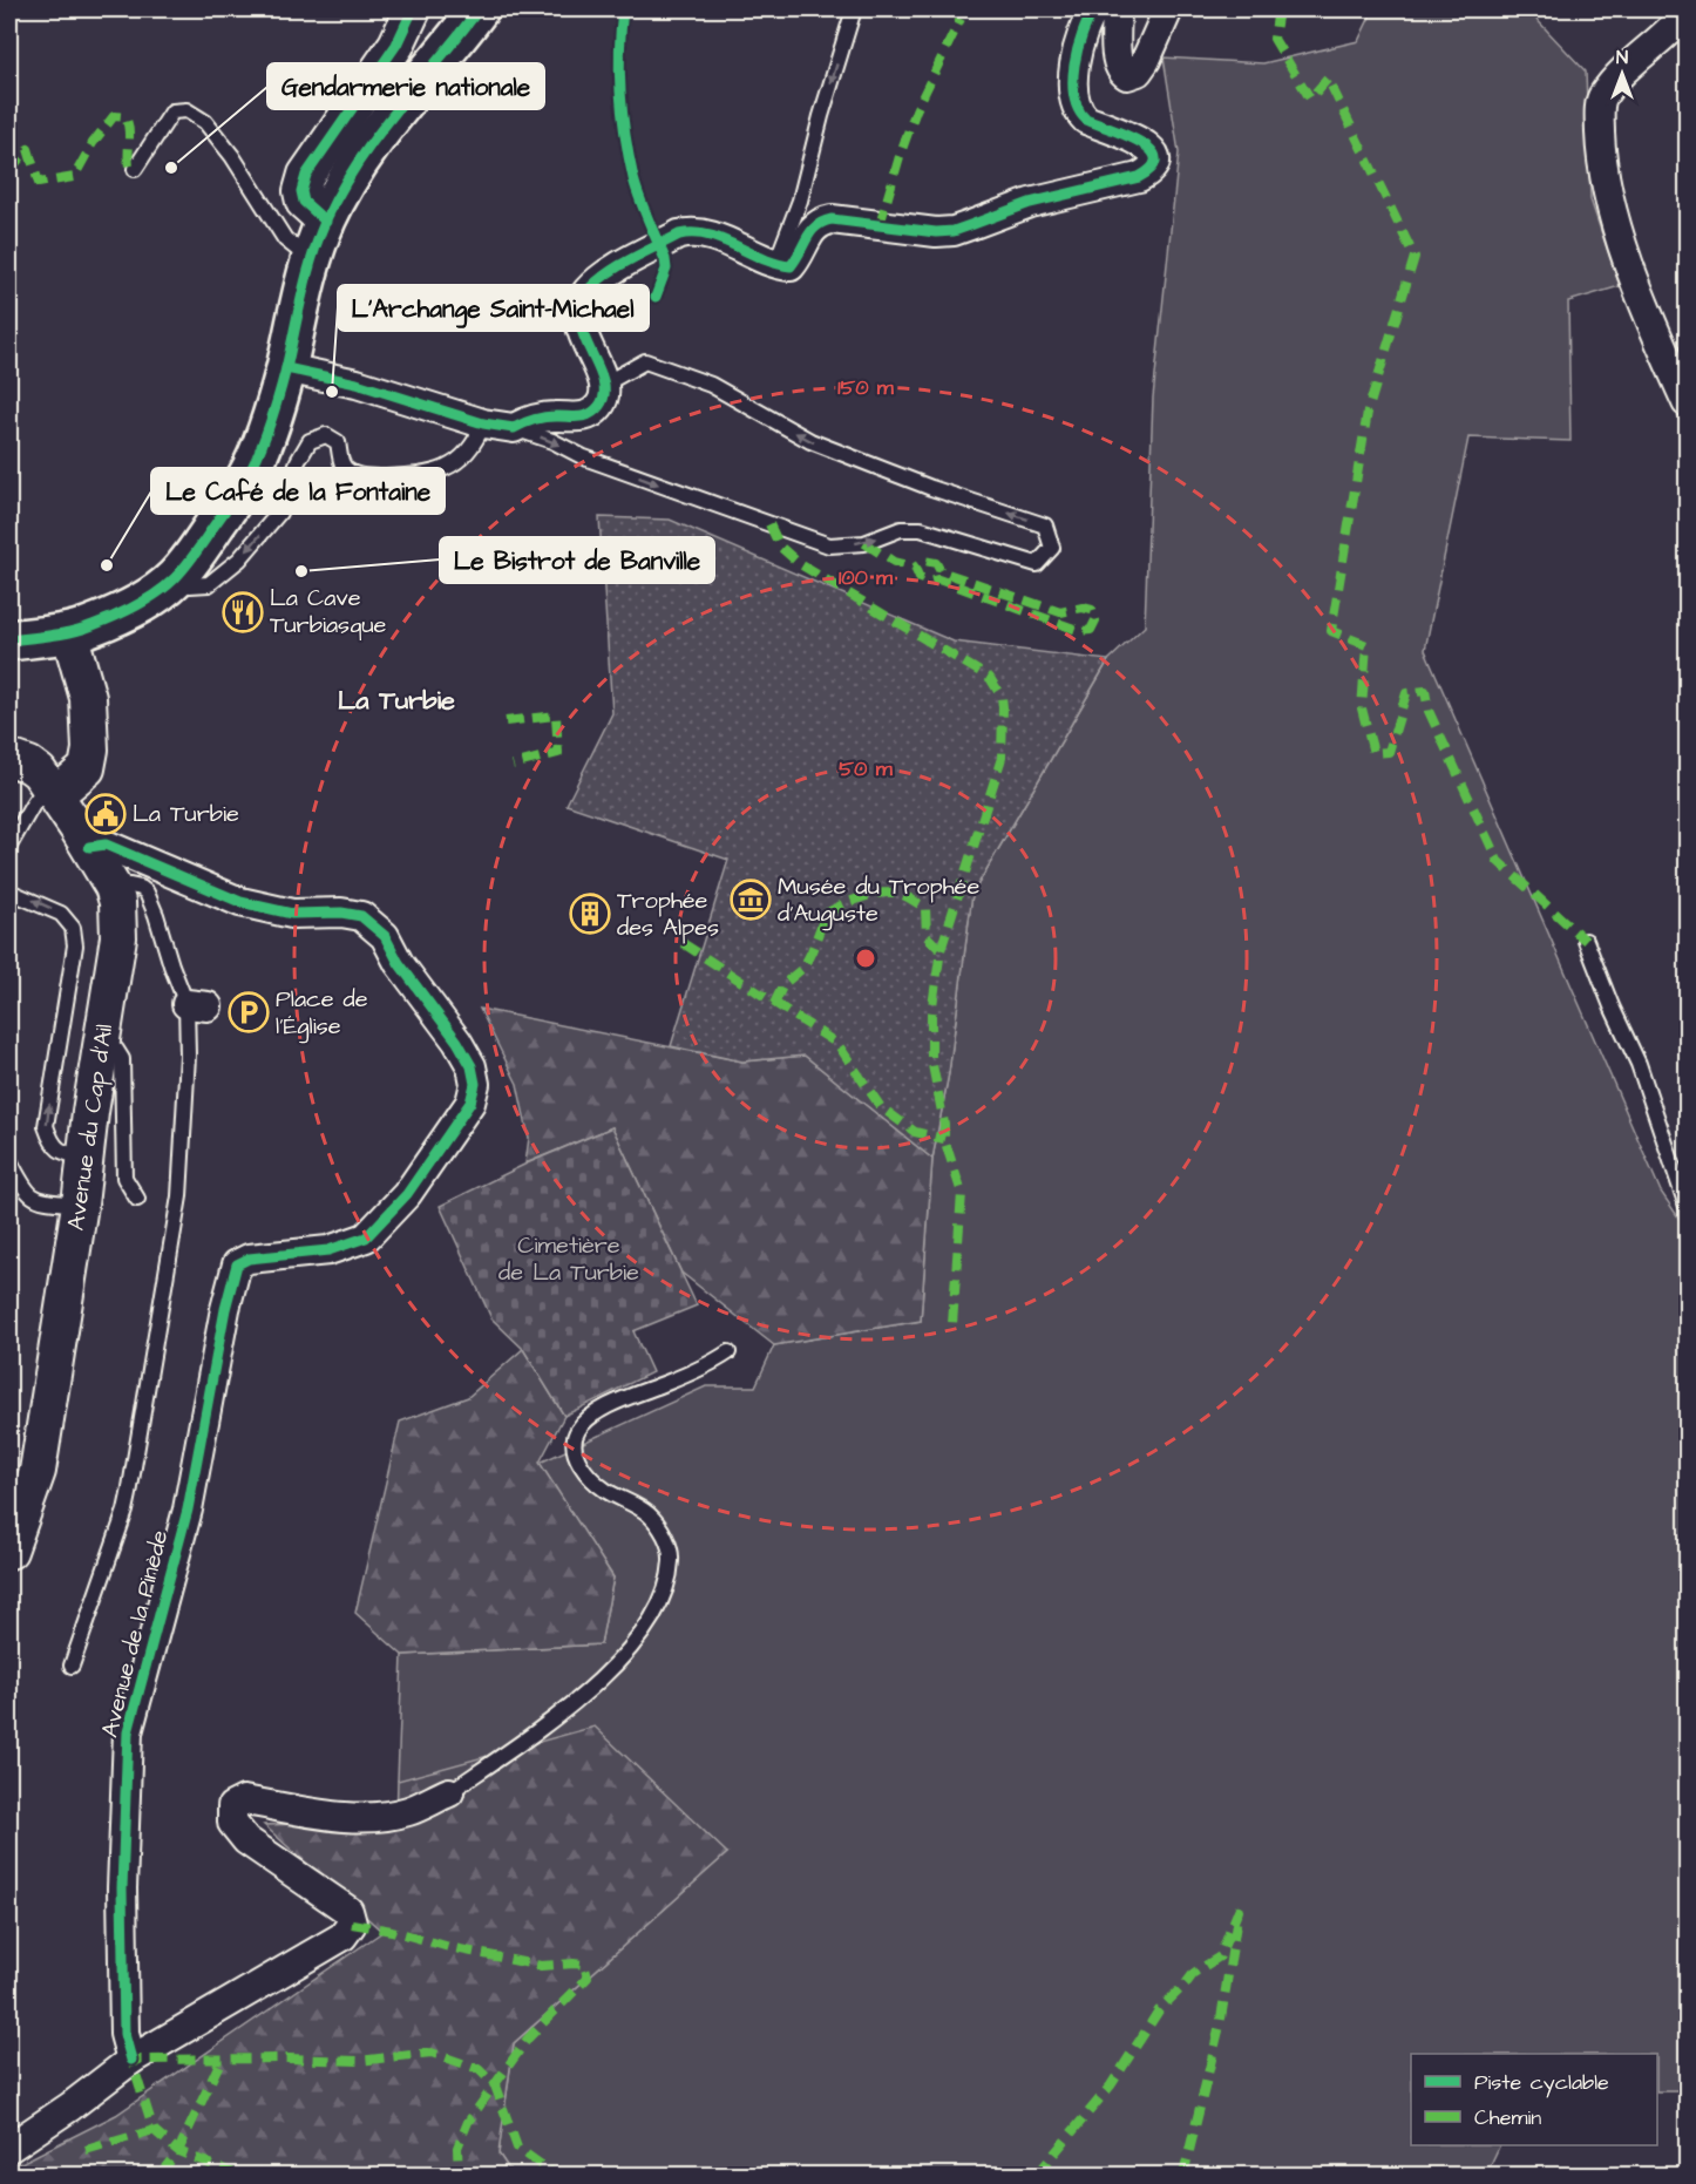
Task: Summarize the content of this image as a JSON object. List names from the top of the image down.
{
  "streets": {
    "street": ["Avenue du Cap d'Ail", "Avenue de la Pinède"]
  },
  "crossings": [
    ["Avenue du Cap d'Ail", "Avenue de la Pinède"]
  ],
  "districts": ["La Turbie"],
  "parks": ["Cimetière de La Turbie"],
  "places": {
    "other": [
      "Gendarmerie nationale",
      "L'Archange Saint-Michael",
      "Le Café de la Fontaine",
      "Le Bistrot de Banville"
    ],
    "restaurant": ["La Cave Turbiasque"],
    "public building": ["La Turbie"],
    "museum": ["Musée du Trophée d'Auguste"],
    "building": ["Trophée des Alpes"],
    "parking": ["Place de l'Église"]
  },
  "legend": ["Piste cyclable", "Chemin"],
  "north": "top",
  "rings": ["150 m", "100 m", "50 m"]
}
